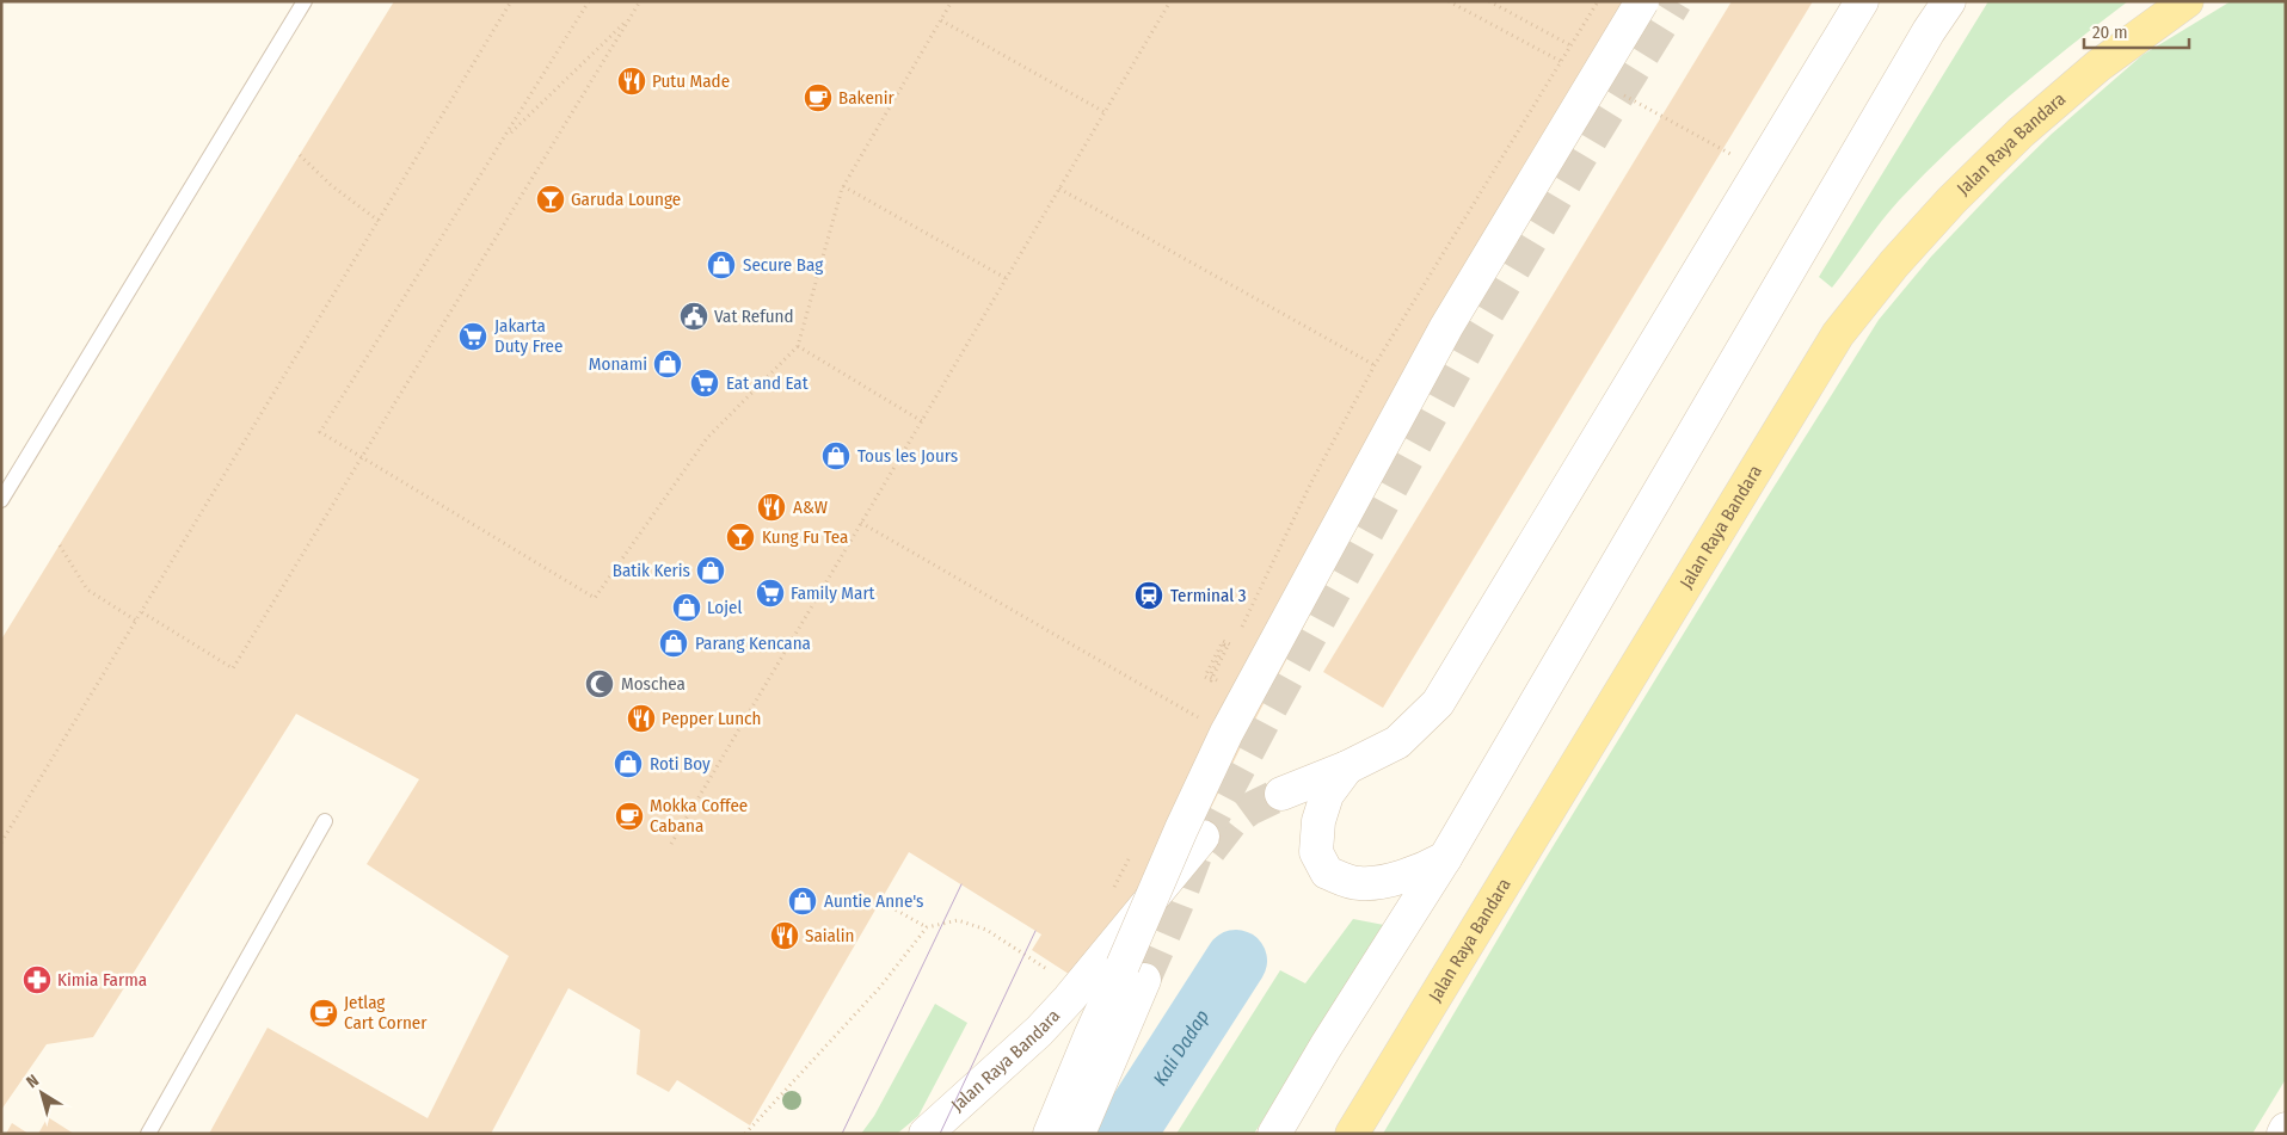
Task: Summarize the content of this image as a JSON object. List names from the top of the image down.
{
  "streets": {
    "main road": ["Jalan Raya Bandara"]
  },
  "water": ["Kali Dadap"],
  "places": {
    "restaurant": [
      "Putu Made",
      "A&W",
      "Pepper Lunch",
      "Saialin"
    ],
    "cafe": ["Bakenir", "Mokka Coffee Cabana", "Jetlag Cart Corner"],
    "bar": ["Garuda Lounge", "Kung Fu Tea"],
    "shop": [
      "Secure Bag",
      "Monami",
      "Tous les Jours",
      "Batik Keris",
      "Lojel",
      "Parang Kencana",
      "Roti Boy",
      "Auntie Anne's"
    ],
    "public building": ["Vat Refund"],
    "supermarket": ["Jakarta Duty Free", "Eat and Eat", "Family Mart"],
    "station": ["Terminal 3"],
    "mosque": ["Moschea"],
    "pharmacy": ["Kimia Farma"]
  },
  "scale_bar": "20 m",
  "north": "top left"
}
